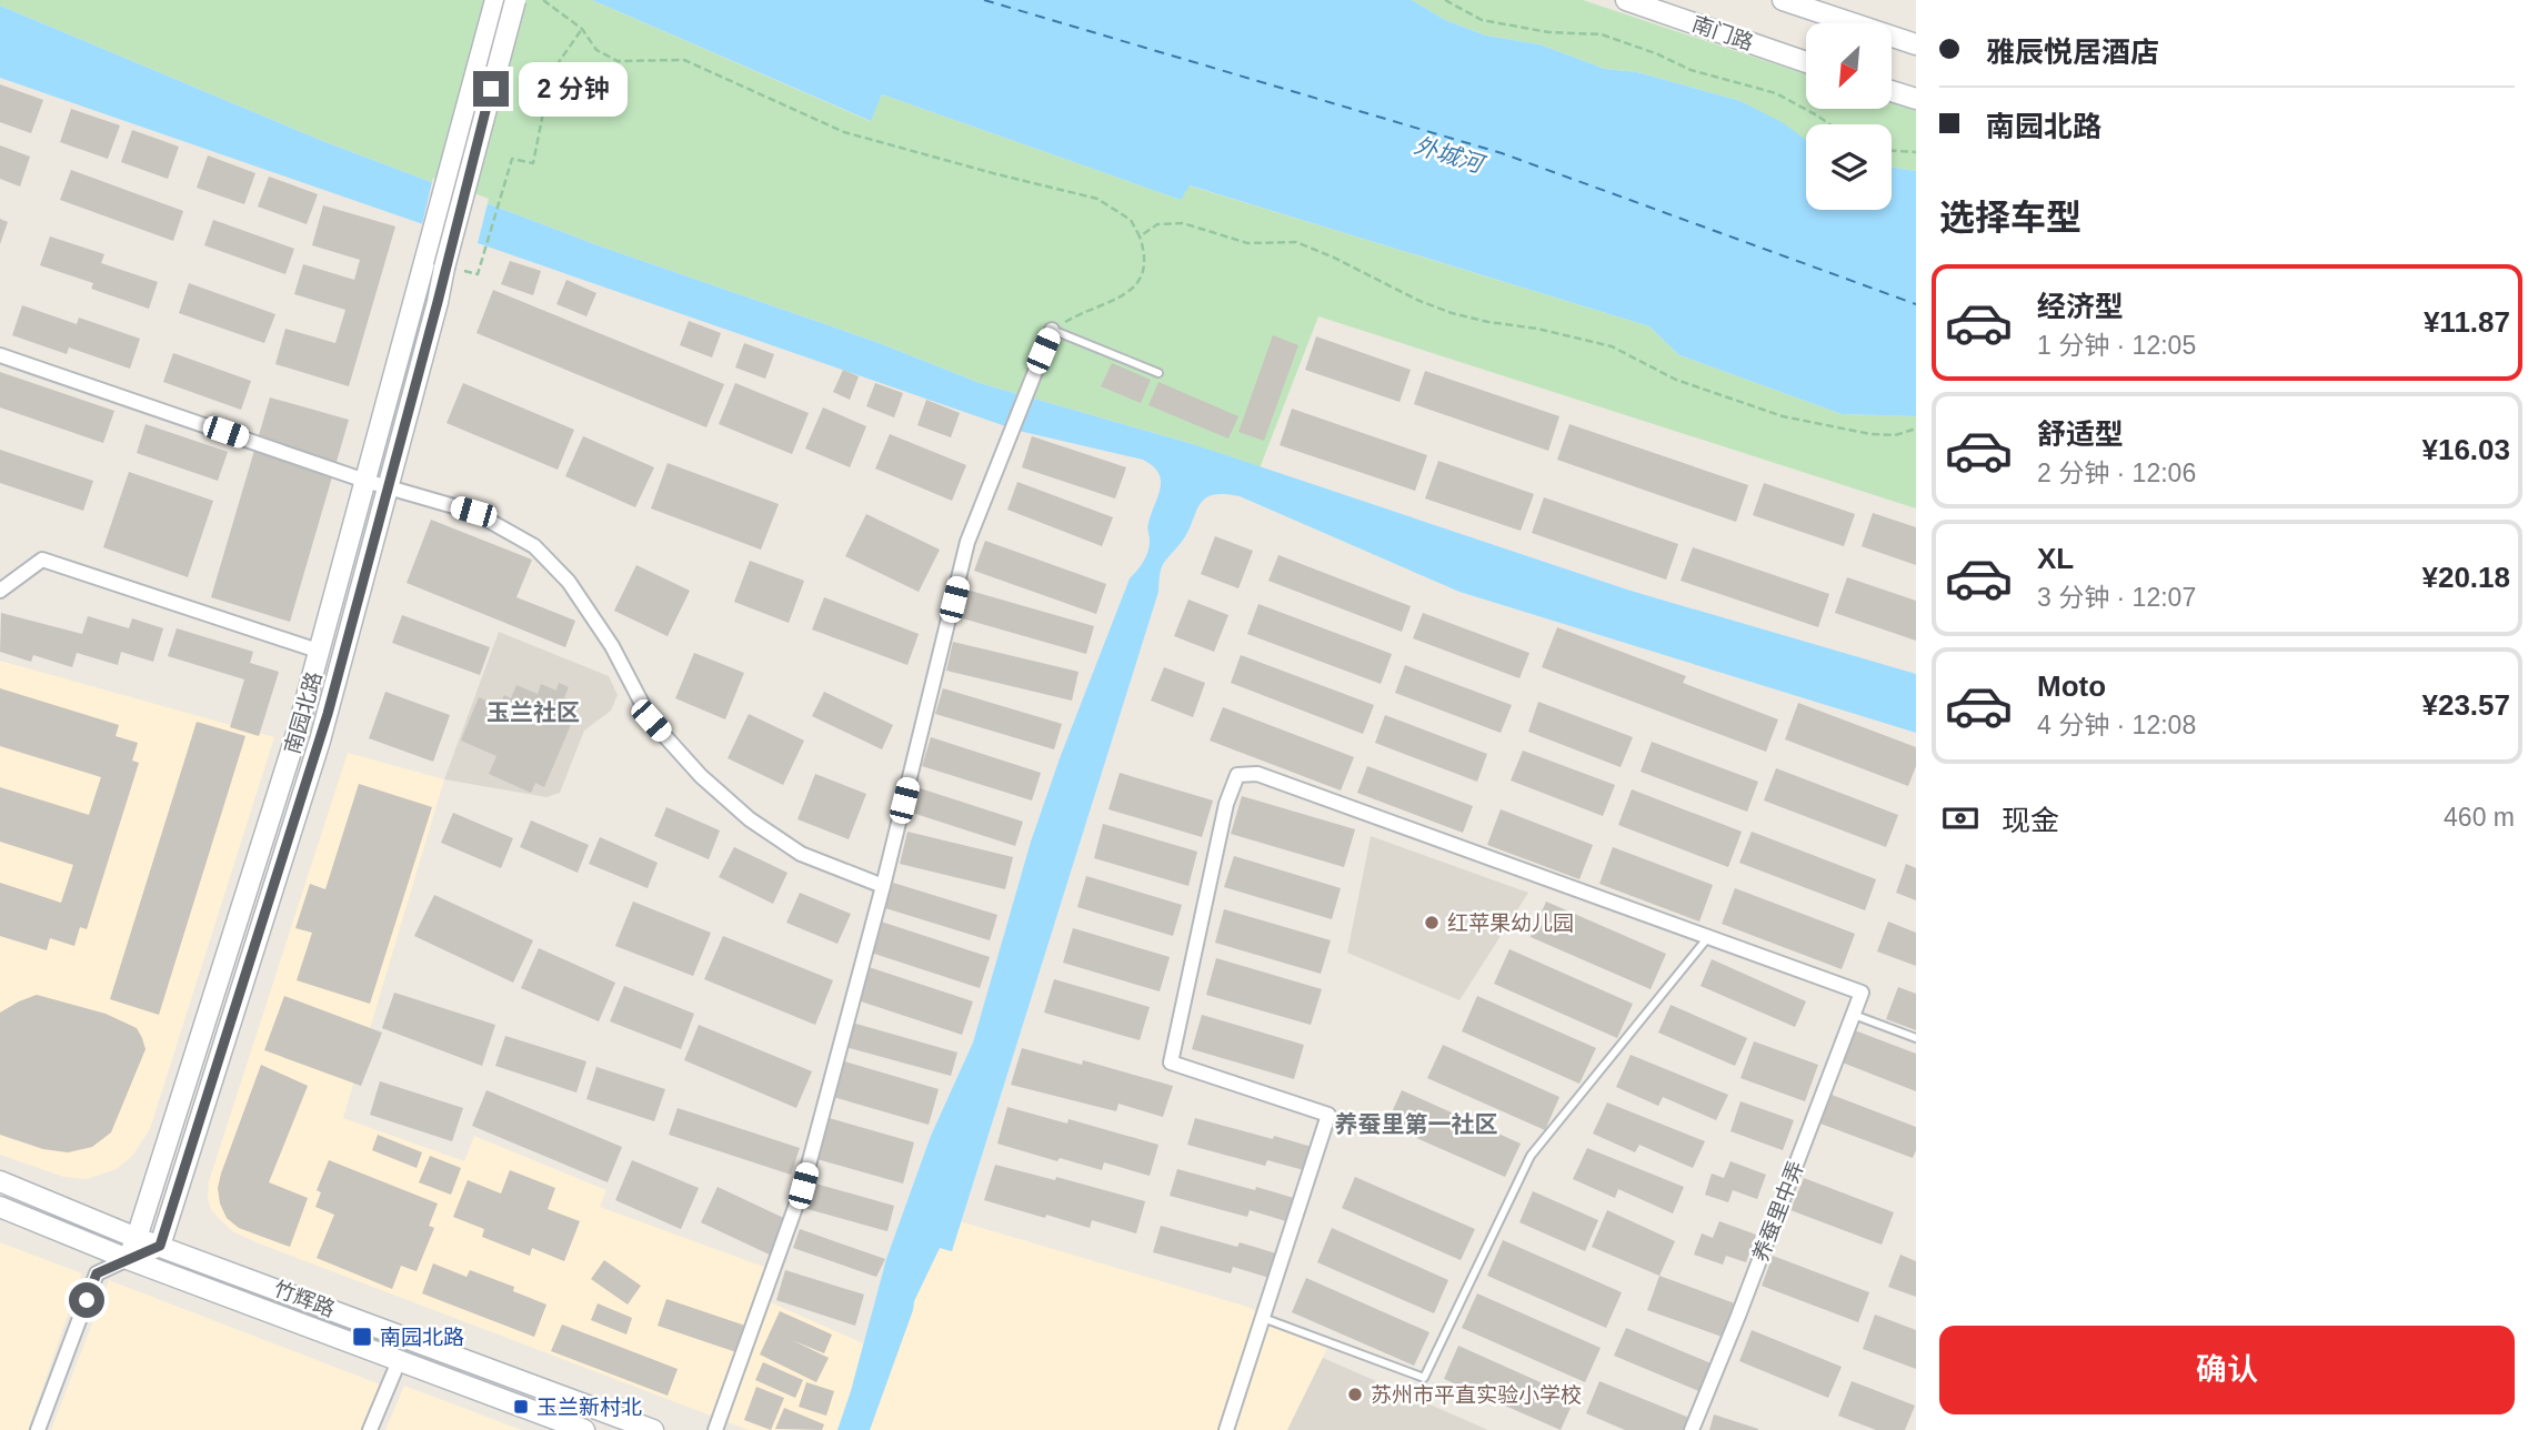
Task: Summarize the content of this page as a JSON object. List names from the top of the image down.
{
  "streets": {
    "main road": ["南门路", "南园北路", "竹辉路"],
    "street": ["养蚕里中弄"]
  },
  "crossings": [
    ["南园北路", "竹辉路"]
  ],
  "districts": ["玉兰社区", "养蚕里第一社区"],
  "water": ["外城河"],
  "places": {
    "other": ["红苹果幼儿园", "苏州市平直实验小学校"],
    "transit": ["南园北路", "玉兰新村北"]
  },
  "north": "bottom left",
  "page": {
    "banner": ["雅辰悦居酒店", "南园北路"],
    "bubble": "2 分钟",
    "heading": "选择车型",
    "list": [
      {
        "name": "经济型",
        "note": "1 分钟 · 12:05",
        "value": "¥11.87"
      },
      {
        "name": "舒适型",
        "note": "2 分钟 · 12:06",
        "value": "¥16.03"
      },
      {
        "name": "XL",
        "note": "3 分钟 · 12:07",
        "value": "¥20.18"
      },
      {
        "name": "Moto",
        "note": "4 分钟 · 12:08",
        "value": "¥23.57"
      }
    ],
    "pay": ["现金", "460 m"],
    "buttons": "确认"
  }
}
